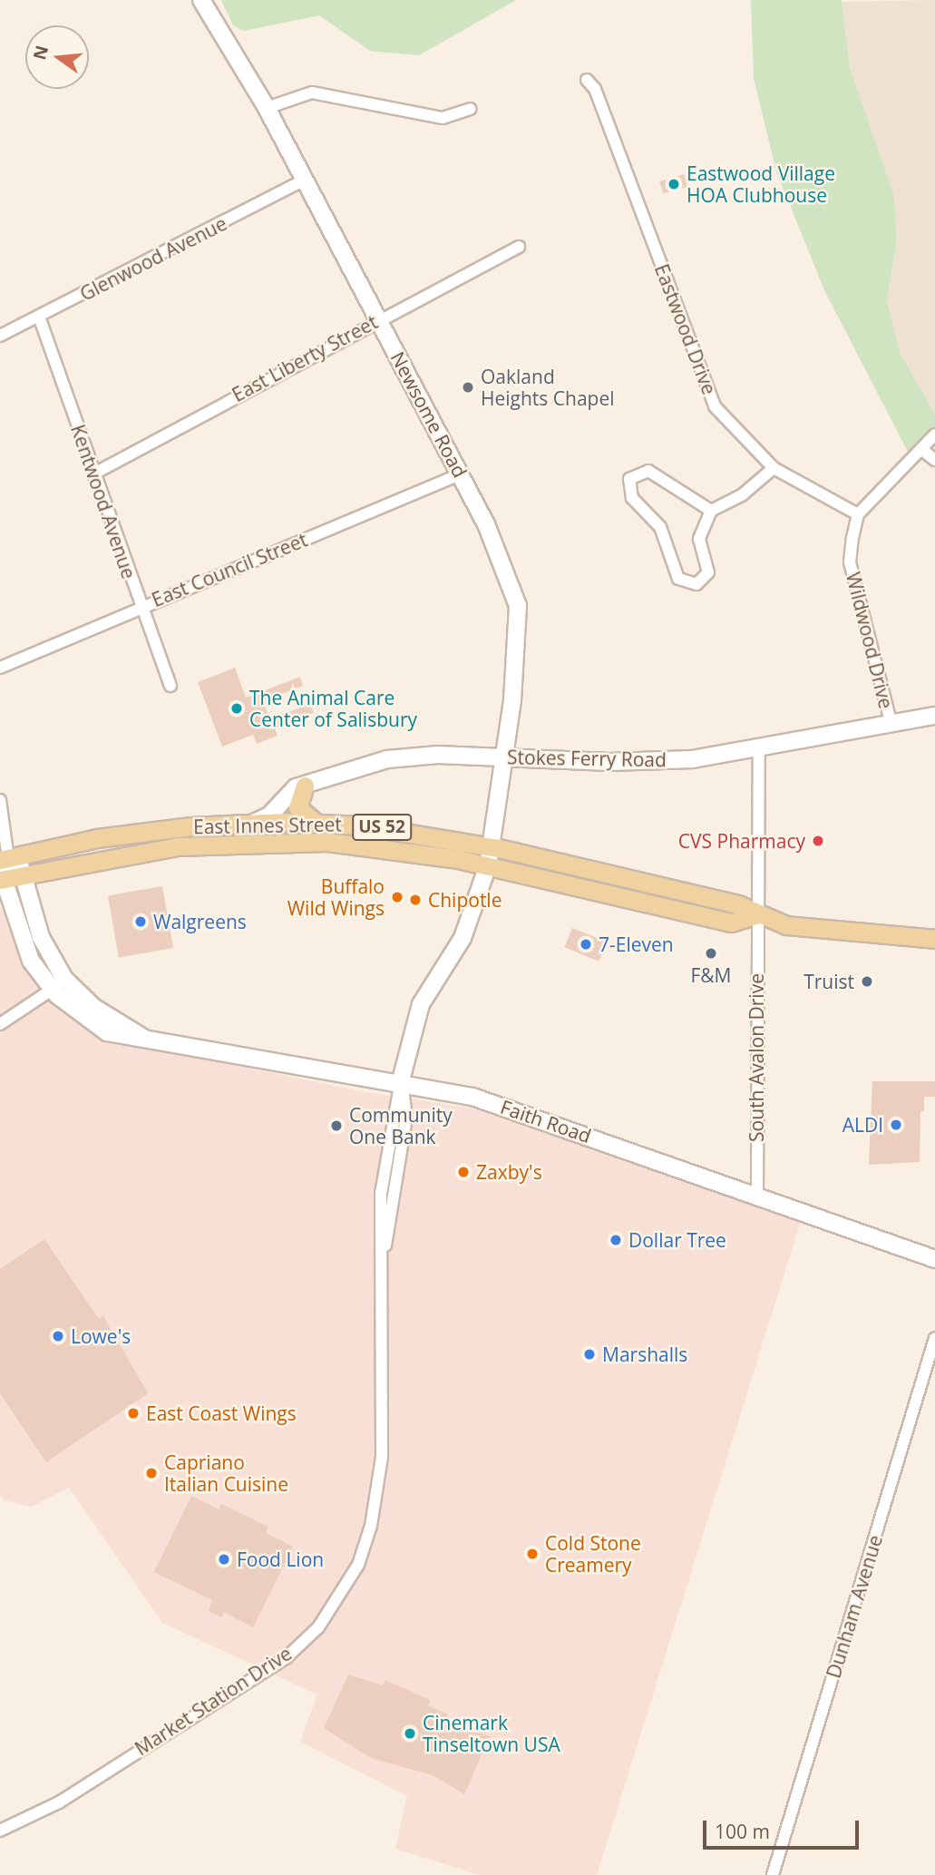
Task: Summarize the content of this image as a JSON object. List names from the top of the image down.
{
  "streets": {
    "main road": ["East Innes Street", "US 52"],
    "street": [
      "Glenwood Avenue",
      "Eastwood Drive",
      "East Liberty Street",
      "Newsome Road",
      "Kentwood Avenue",
      "East Council Street",
      "Wildwood Drive",
      "Stokes Ferry Road",
      "South Avalon Drive",
      "Faith Road",
      "Dunham Avenue",
      "Market Station Drive"
    ]
  },
  "crossings": [
    ["Glenwood Avenue", "Newsome Road"],
    ["Glenwood Avenue", "Kentwood Avenue"],
    ["Eastwood Drive", "Wildwood Drive"],
    ["East Liberty Street", "Newsome Road"],
    ["East Liberty Street", "Kentwood Avenue"],
    ["Newsome Road", "East Council Street"],
    ["Newsome Road", "Stokes Ferry Road"],
    ["Newsome Road", "East Innes Street"],
    ["Newsome Road", "Market Station Drive"],
    ["Kentwood Avenue", "East Council Street"],
    ["Wildwood Drive", "Stokes Ferry Road"],
    ["Stokes Ferry Road", "East Innes Street"],
    ["Stokes Ferry Road", "South Avalon Drive"],
    ["East Innes Street", "South Avalon Drive"],
    ["East Innes Street", "Faith Road"],
    ["East Innes Street", "Market Station Drive"],
    ["South Avalon Drive", "Faith Road"],
    ["Faith Road", "Market Station Drive"]
  ],
  "places": [
    "Eastwood Village HOA Clubhouse",
    "Oakland Heights Chapel",
    "The Animal Care Center of Salisbury",
    "CVS Pharmacy",
    "Buffalo Wild Wings",
    "Chipotle",
    "Walgreens",
    "7-Eleven",
    "F&M",
    "Truist",
    "ALDI",
    "Community One Bank",
    "Zaxby's",
    "Dollar Tree",
    "Lowe's",
    "Marshalls",
    "East Coast Wings",
    "Capriano Italian Cuisine",
    "Cold Stone Creamery",
    "Food Lion",
    "Cinemark Tinseltown USA"
  ],
  "scale_bar": "100 m",
  "north": "left"
}
